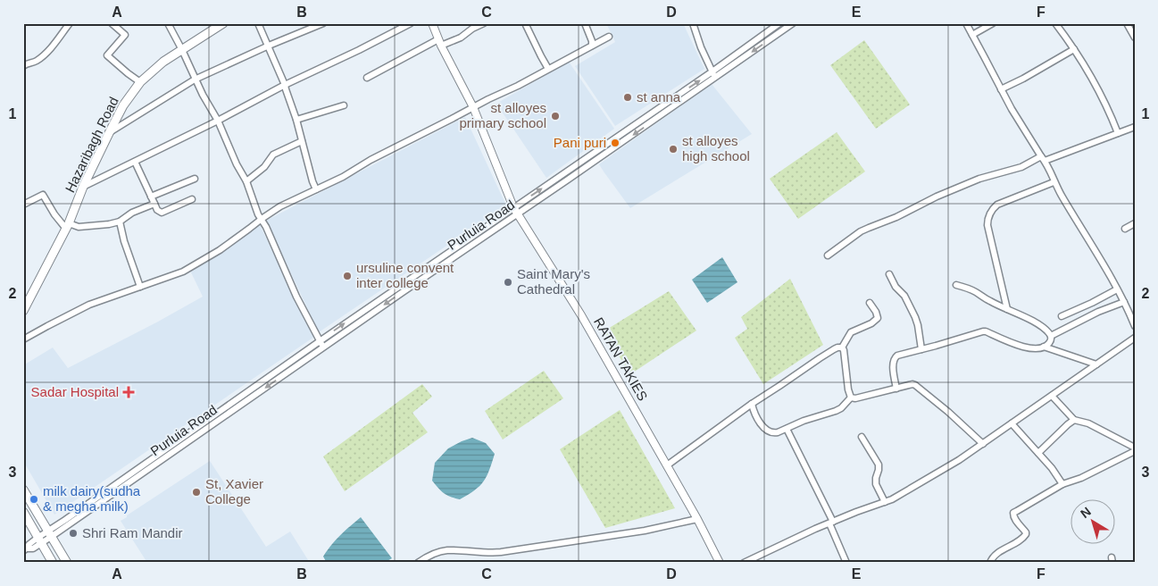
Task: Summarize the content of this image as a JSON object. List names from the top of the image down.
{
  "streets": {
    "main road": ["Hazaribagh Road"],
    "street": ["Purluia Road", "RATAN TAKIES"]
  },
  "crossings": [
    ["Purluia Road", "RATAN TAKIES"]
  ],
  "places": {
    "other": [
      "st anna",
      "st alloyes primary school",
      "Pani puri",
      "st alloyes high school",
      "ursuline convent inter college",
      "Saint Mary's Cathedral",
      "St, Xavier College",
      "milk dairy(sudha & megha milk)",
      "Shri Ram Mandir"
    ],
    "health": ["Sadar Hospital"]
  },
  "north": "top left",
  "grid": {
    "columns": [
      "A",
      "B",
      "C",
      "D",
      "E",
      "F"
    ],
    "rows": ["1", "2", "3"]
  }
}
